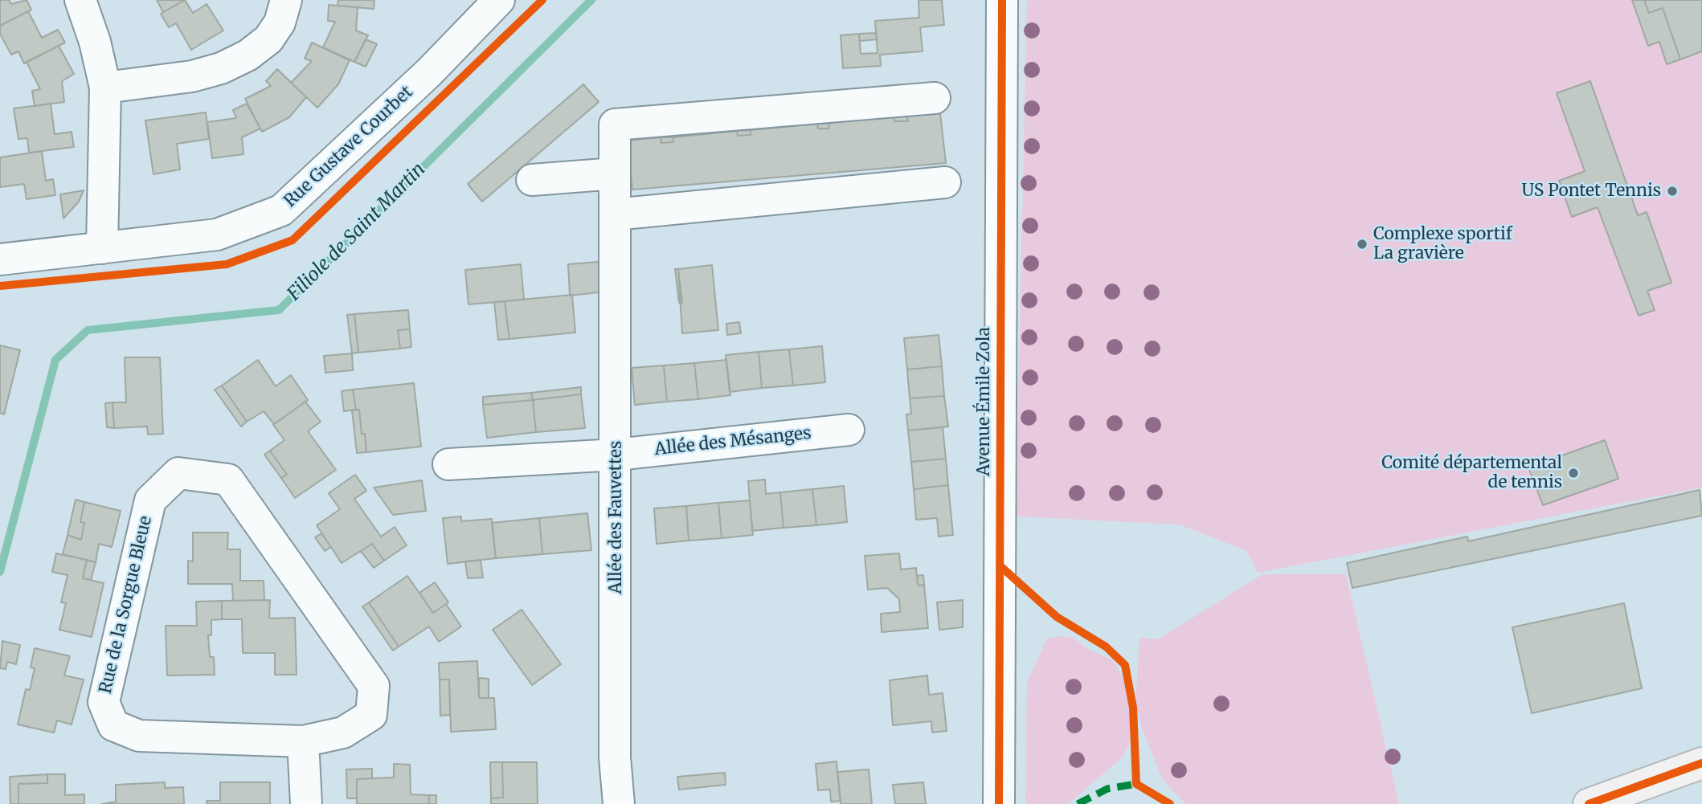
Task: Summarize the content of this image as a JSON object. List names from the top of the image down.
{
  "streets": {
    "street": [
      "Rue Gustave Courbet",
      "Avenue Émile Zola",
      "Allée des Mésanges",
      "Allée des Fauvettes",
      "Rue de la Sorgue Bleue"
    ]
  },
  "crossings": [
    ["Allée des Mésanges", "Allée des Fauvettes"]
  ],
  "water": ["Filiole de Saint Martin"],
  "places": ["US Pontet Tennis", "Complexe sportif La gravière", "Comité départemental de tennis"]
}
